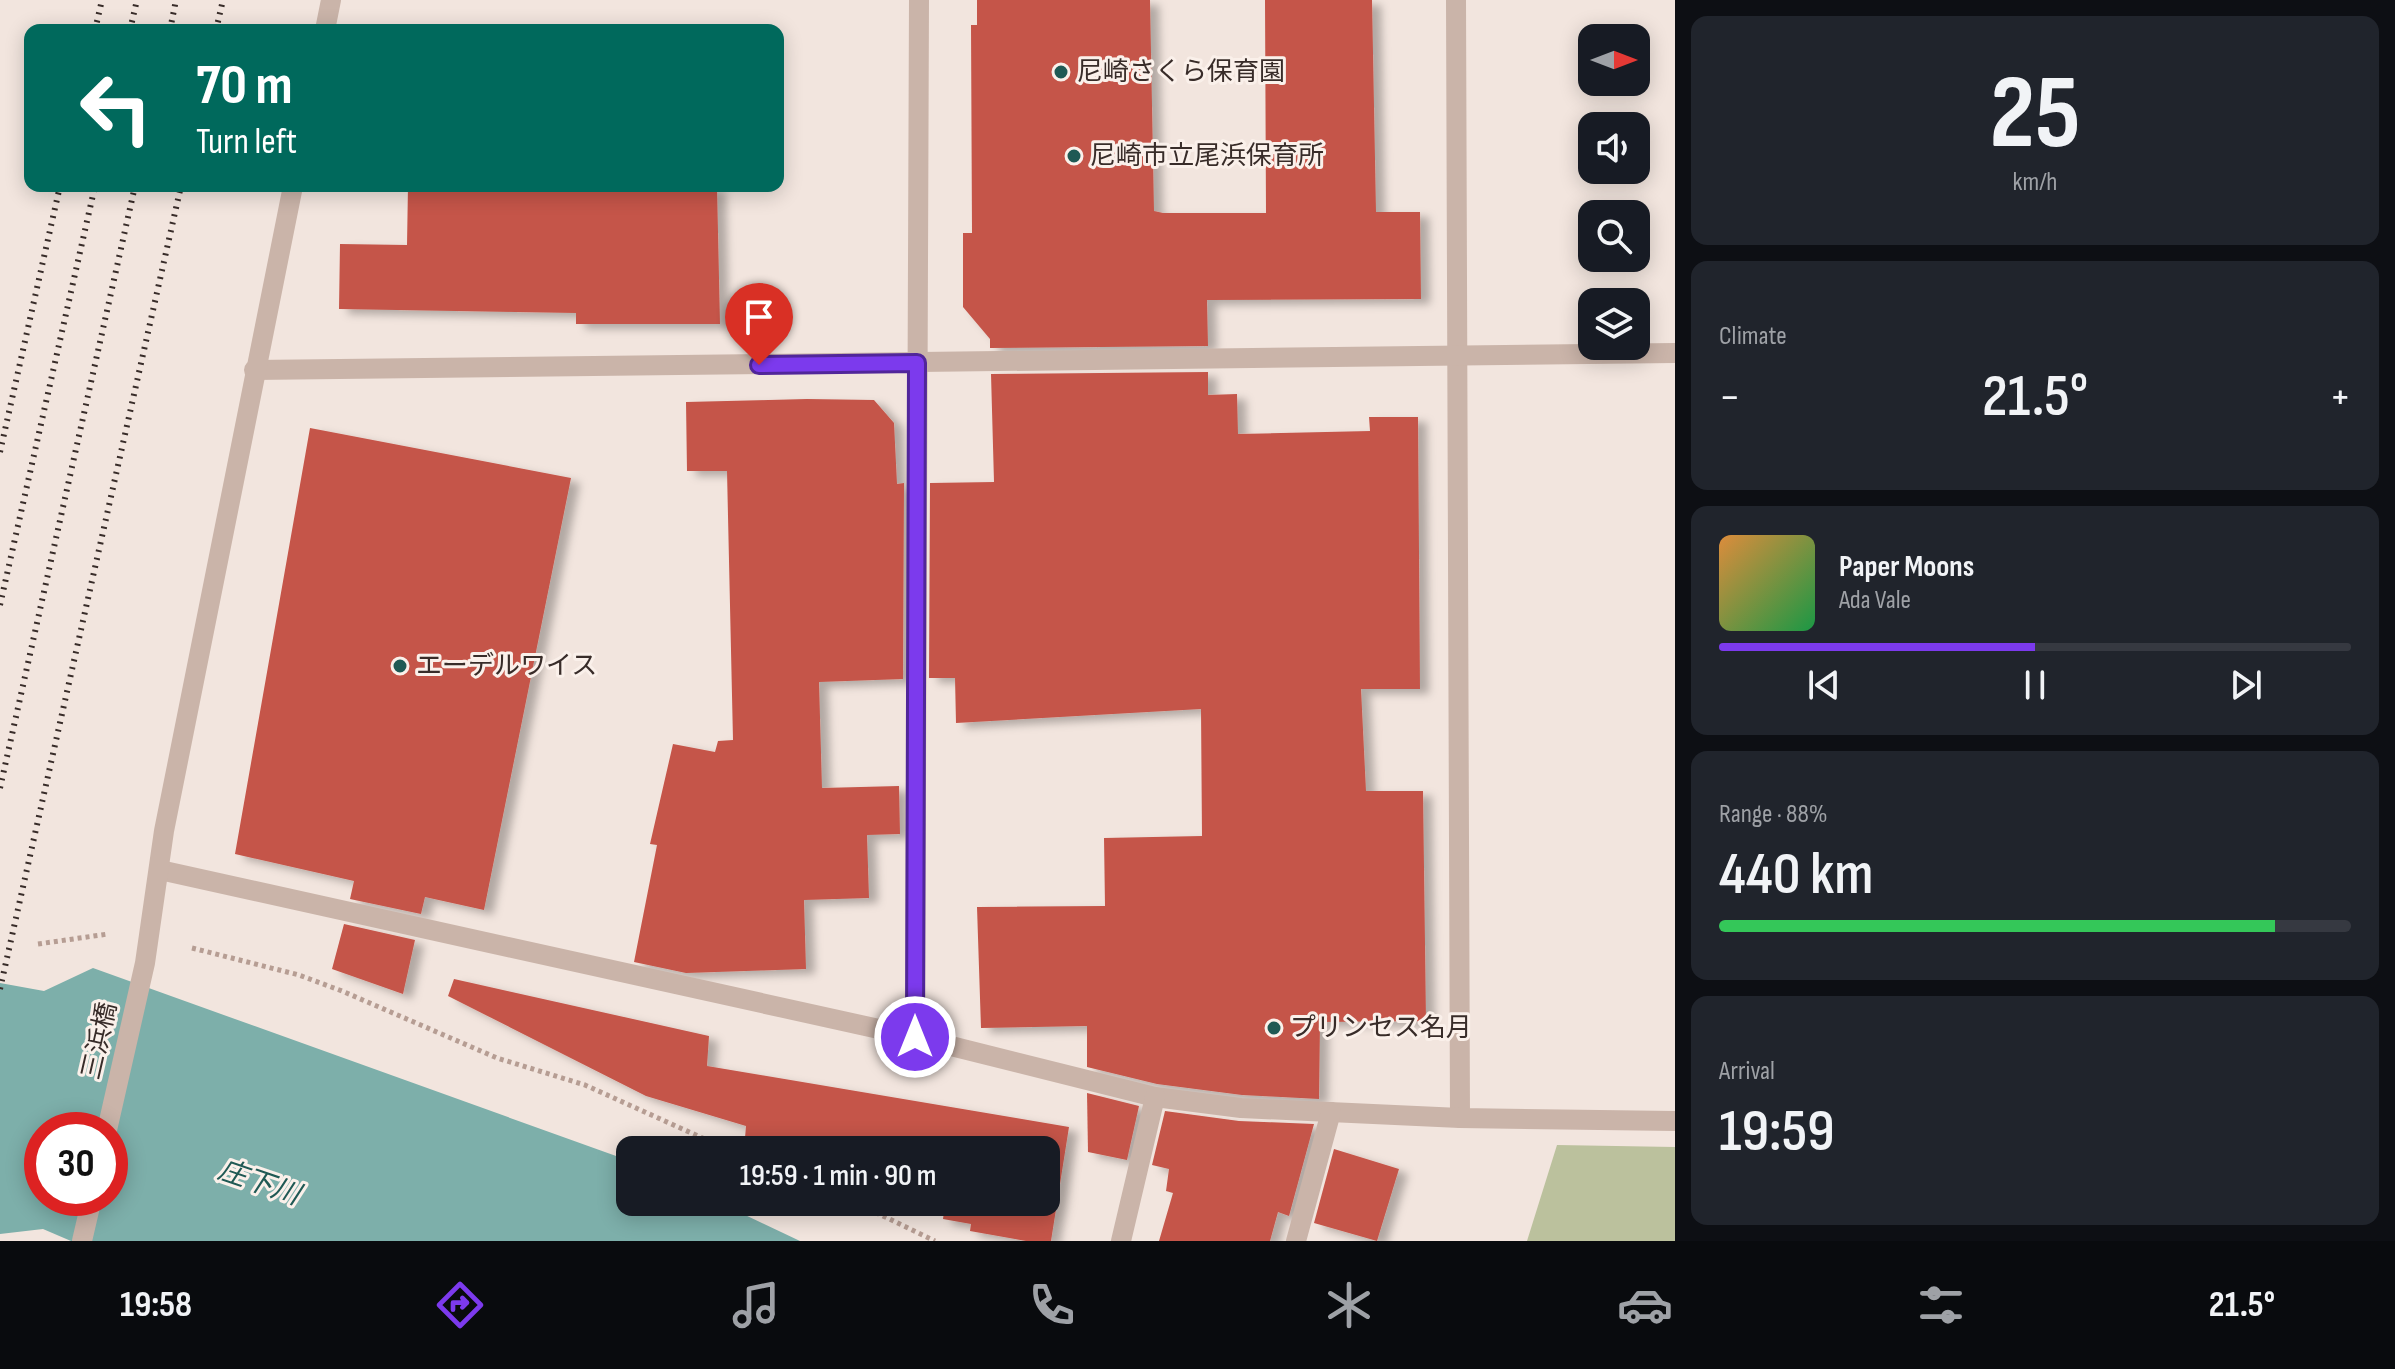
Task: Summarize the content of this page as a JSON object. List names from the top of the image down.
{
  "streets": {
    "street": ["三浜橋"]
  },
  "water": ["庄下川"],
  "places": [
    "尼崎さくら保育園",
    "尼崎市立尾浜保育所",
    "エーデルワイス",
    "プリンセス名月"
  ],
  "north": "right",
  "page": {
    "tile": [
      ["25", "km/h"],
      "Climate",
      ["Range · 88%", "440 km"],
      ["Arrival", "19:59"]
    ],
    "turn": ["70 m", "Turn left"],
    "heat": ["−", "21.5°", "+"],
    "song": ["Paper Moons", "Ada Vale"],
    "limit": "30",
    "trip": "19:59 · 1 min · 90 m",
    "tabs": ["19:58", "21.5°"]
  }
}
